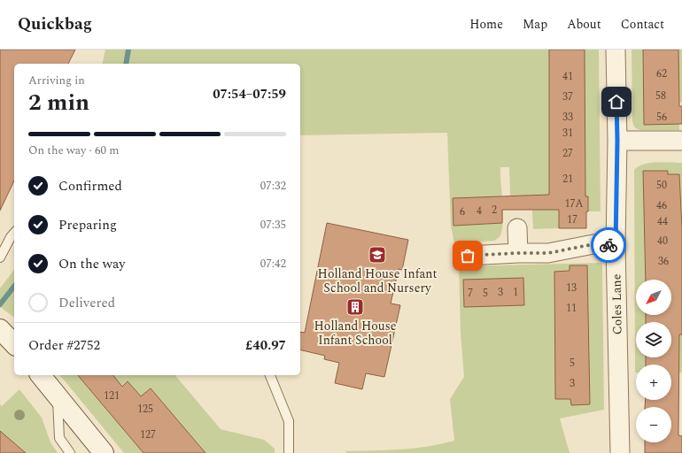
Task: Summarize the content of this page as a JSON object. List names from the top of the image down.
{
  "streets": {
    "street": ["Coles Lane"]
  },
  "places": {
    "school or university": ["Holland House Infant School and Nursery"],
    "building": ["Holland House Infant School"]
  },
  "house_numbers": [
    "62",
    "41",
    "58",
    "37",
    "33",
    "56",
    "31",
    "27",
    "21",
    "50",
    "17A",
    "46",
    "2",
    "4",
    "6",
    "17",
    "44",
    "40",
    "36",
    "13",
    "3",
    "1",
    "7",
    "5",
    "11",
    "5",
    "3",
    "121",
    "125",
    "127"
  ],
  "north": "bottom left",
  "page": {
    "header": "Quickbag",
    "nav": [
      "Home",
      "Map",
      "About",
      "Contact"
    ],
    "heading": ["2 min", "Arriving in", "07:54–07:59"],
    "panel": ["Order #2752", "£40.97"],
    "bar": "On the way · 60 m",
    "list": [
      ["Confirmed", "07:32"],
      ["Preparing", "07:35"],
      ["On the way", "07:42"],
      "Delivered"
    ],
    "map_buttons": ["+", "−"]
  }
}
